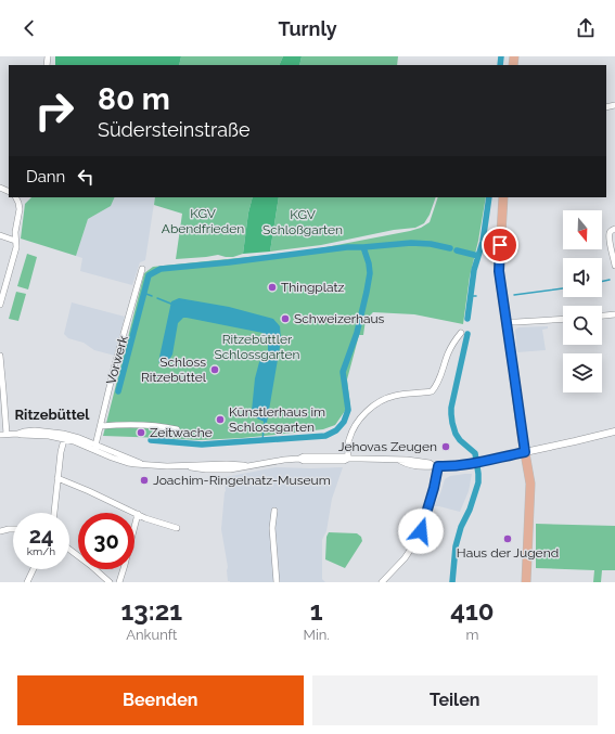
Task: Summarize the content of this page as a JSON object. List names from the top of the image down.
{
  "streets": {
    "street": ["Vorwerk"]
  },
  "districts": ["Ritzebüttel"],
  "parks": ["KGV Abendfrieden", "KGV Schloßgarten", "Ritzebüttler Schlossgarten"],
  "places": [
    "Thingplatz",
    "Schweizerhaus",
    "Schloss Ritzebüttel",
    "Künstlerhaus im Schlossgarten",
    "Zeitwache",
    "Jehovas Zeugen",
    "Joachim-Ringelnatz-Museum",
    "Haus der Jugend"
  ],
  "north": "bottom",
  "page": {
    "header": "Turnly",
    "turn": ["80 m", "Südersteinstraße"],
    "then": "Dann",
    "speed": "24 km/h",
    "limit": "30",
    "eta": [
      "13:21",
      "Ankunft",
      "1",
      "Min.",
      "410",
      "m"
    ],
    "buttons": ["Beenden", "Teilen"]
  }
}
